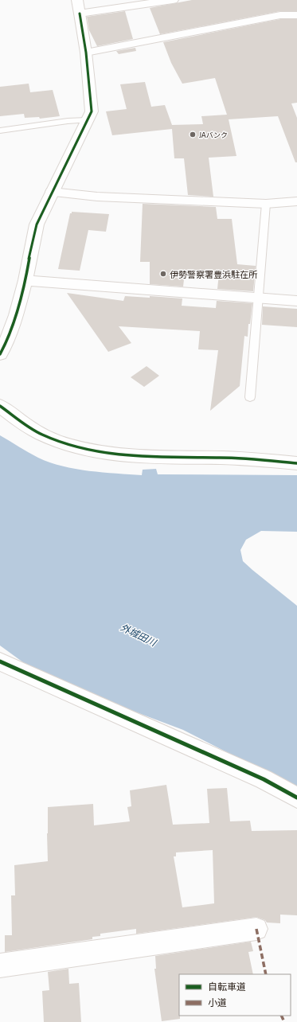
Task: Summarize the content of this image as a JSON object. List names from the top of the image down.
{
  "water": ["外城田川"],
  "places": ["JAバンク", "伊勢警察署豊浜駐在所"],
  "legend": ["自転車道", "小道"]
}
